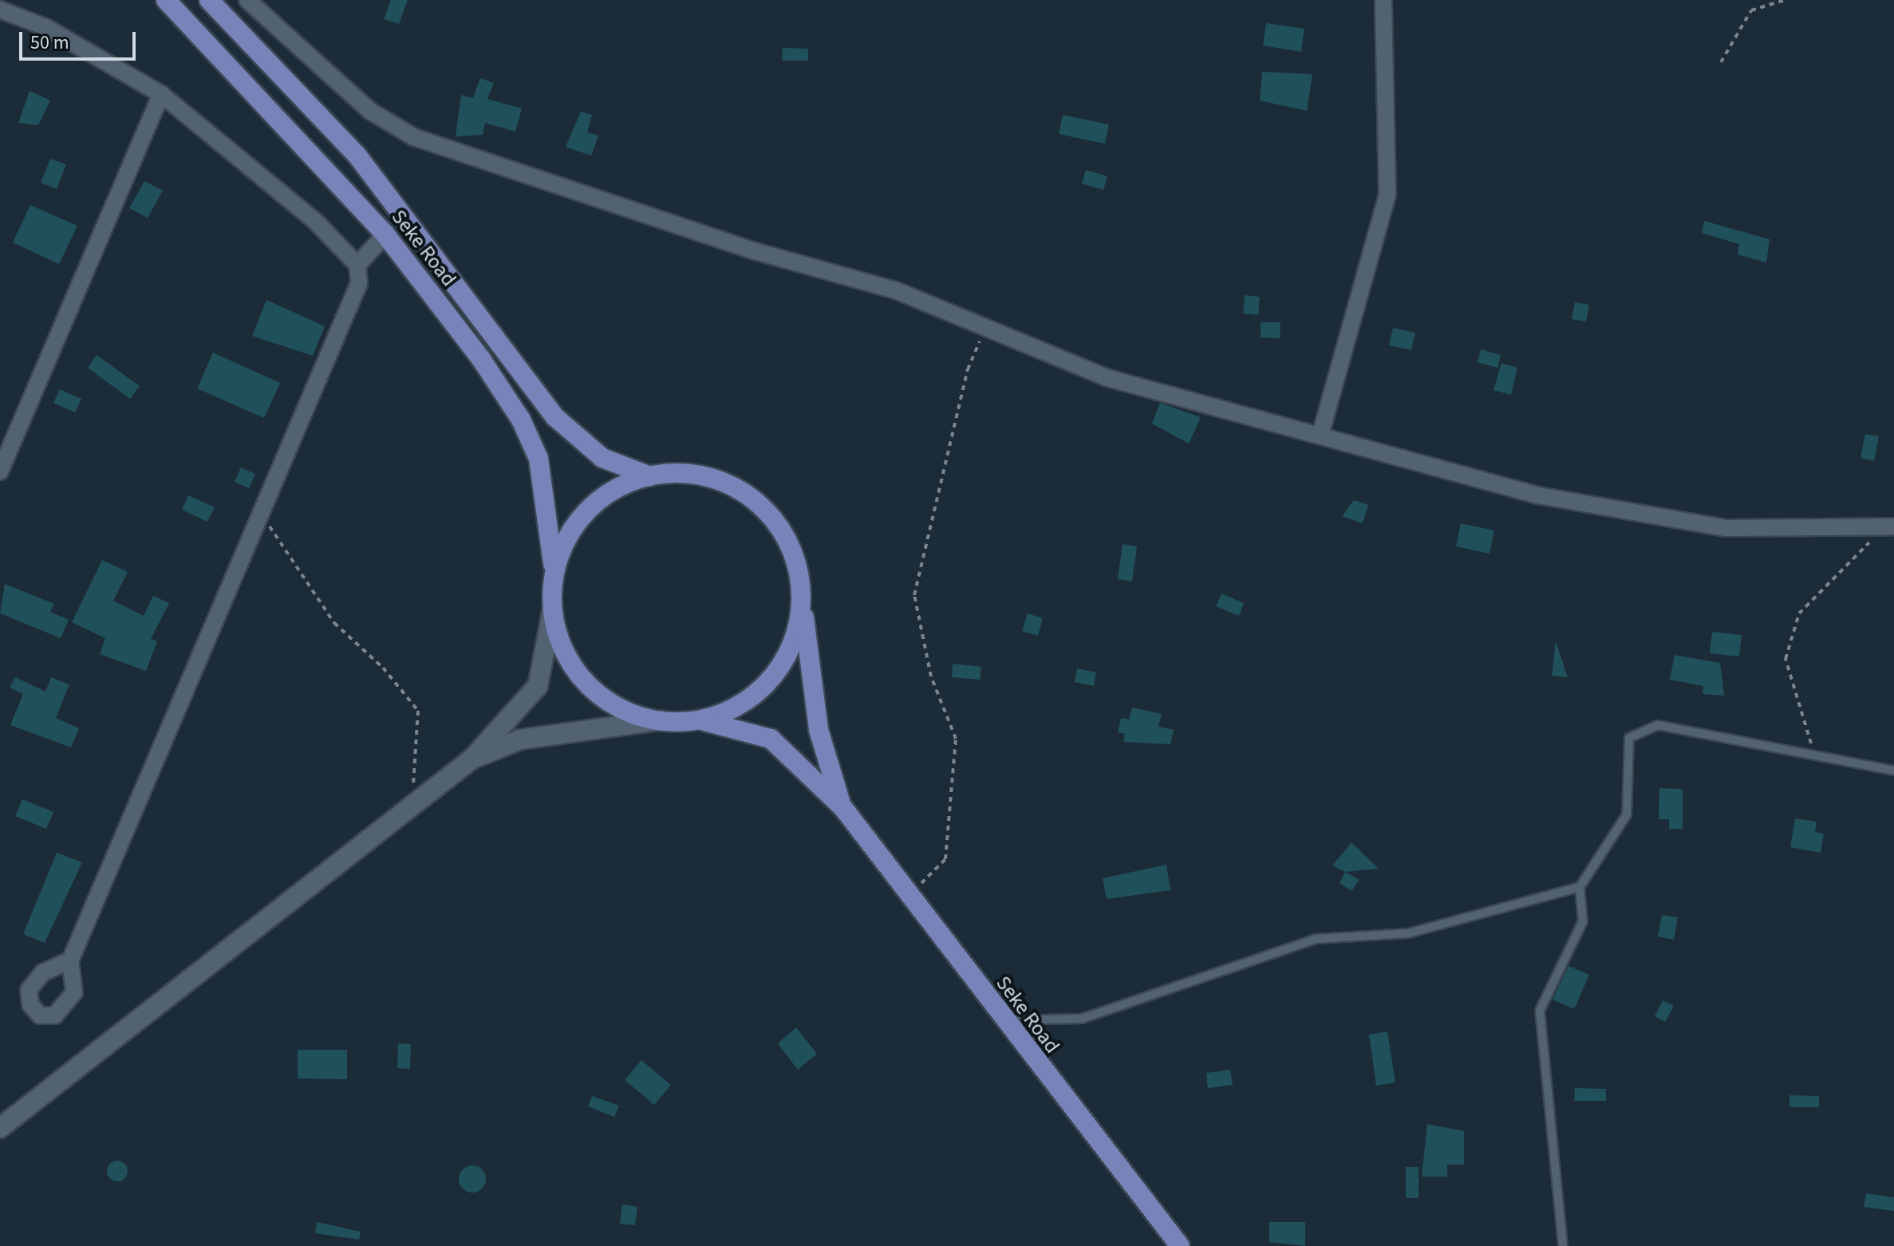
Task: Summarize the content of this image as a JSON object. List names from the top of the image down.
{
  "streets": {
    "main road": ["Seke Road"]
  },
  "scale_bar": "50 m"
}
